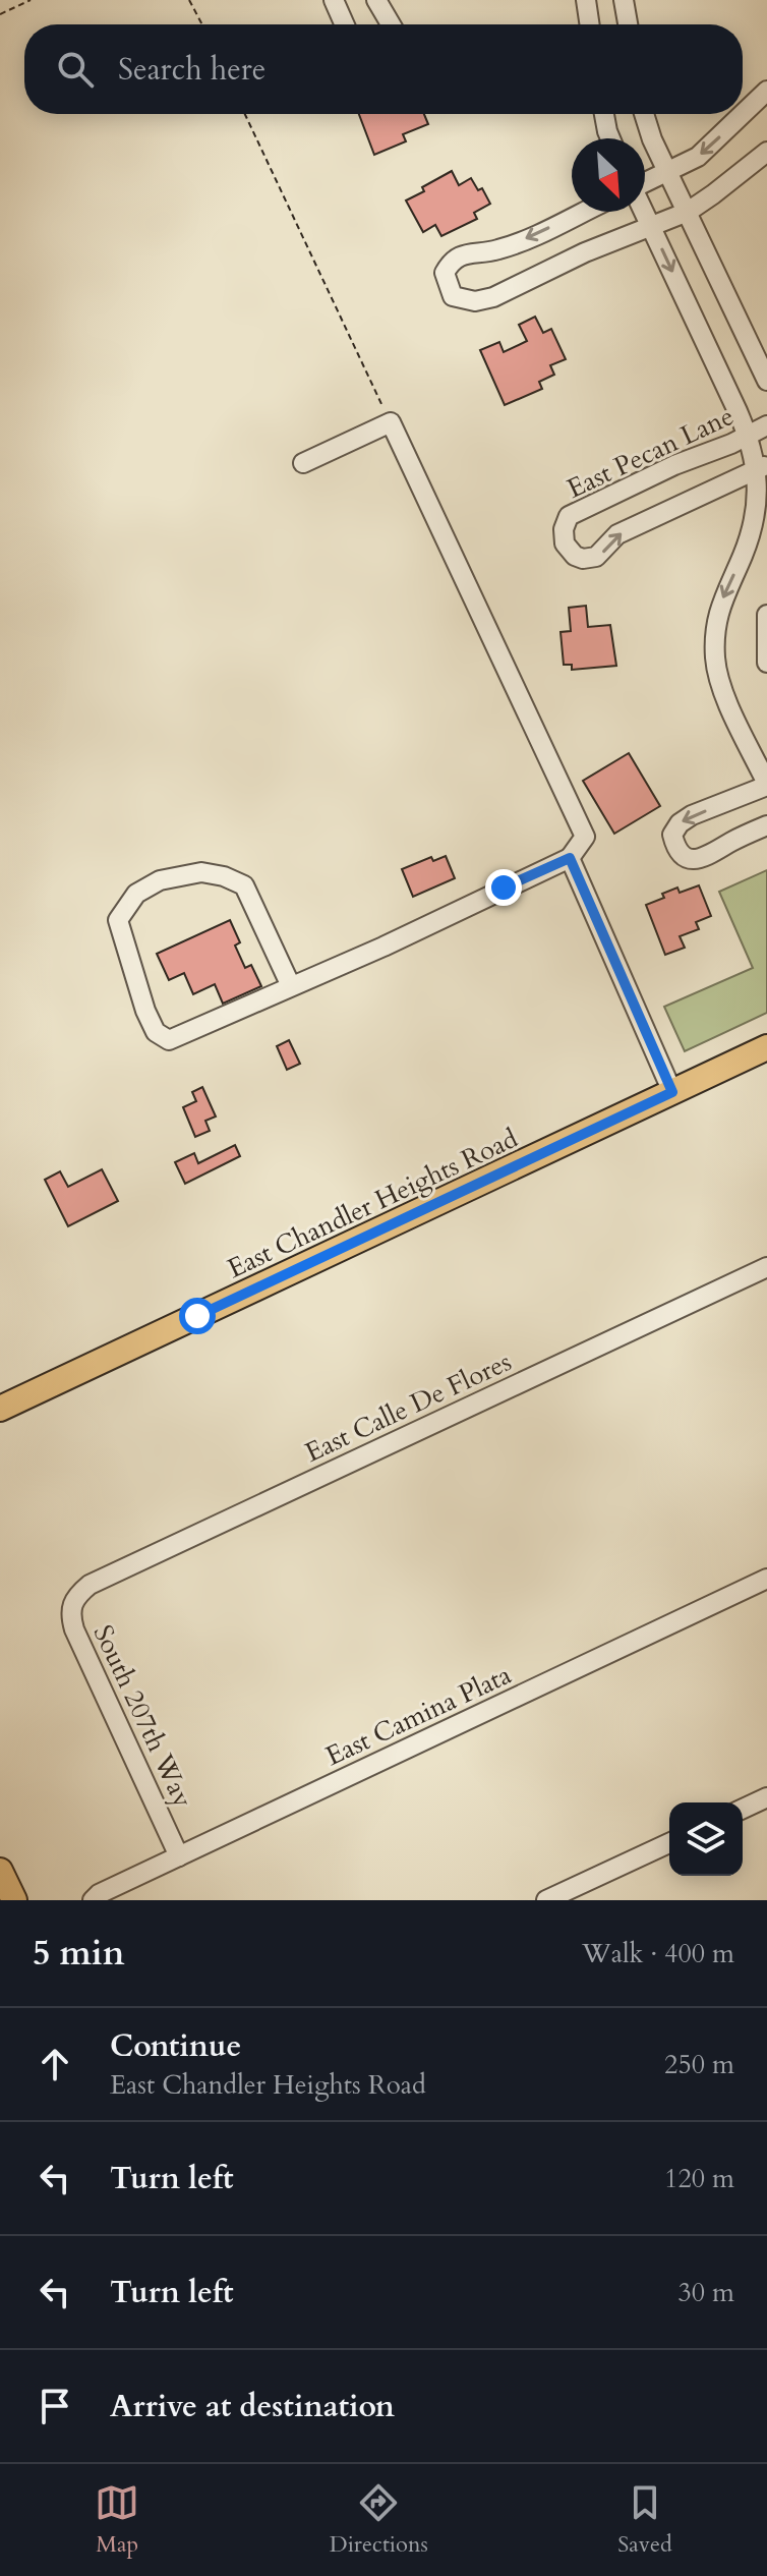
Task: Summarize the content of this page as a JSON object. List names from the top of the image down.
{
  "streets": {
    "main road": ["East Chandler Heights Road"],
    "street": [
      "East Pecan Lane",
      "East Calle De Flores",
      "East Camina Plata",
      "South 207th Way"
    ]
  },
  "crossings": [
    ["East Calle De Flores", "South 207th Way"],
    ["East Camina Plata", "South 207th Way"]
  ],
  "north": "bottom right",
  "page": {
    "search": "Search here",
    "heading": ["5 min", "Walk · 400 m"],
    "list": [
      ["Continue", "East Chandler Heights Road", "250 m"],
      ["Turn left", "120 m"],
      ["Turn left", "30 m"],
      "Arrive at destination"
    ],
    "nav": ["Map", "Directions", "Saved"]
  }
}
